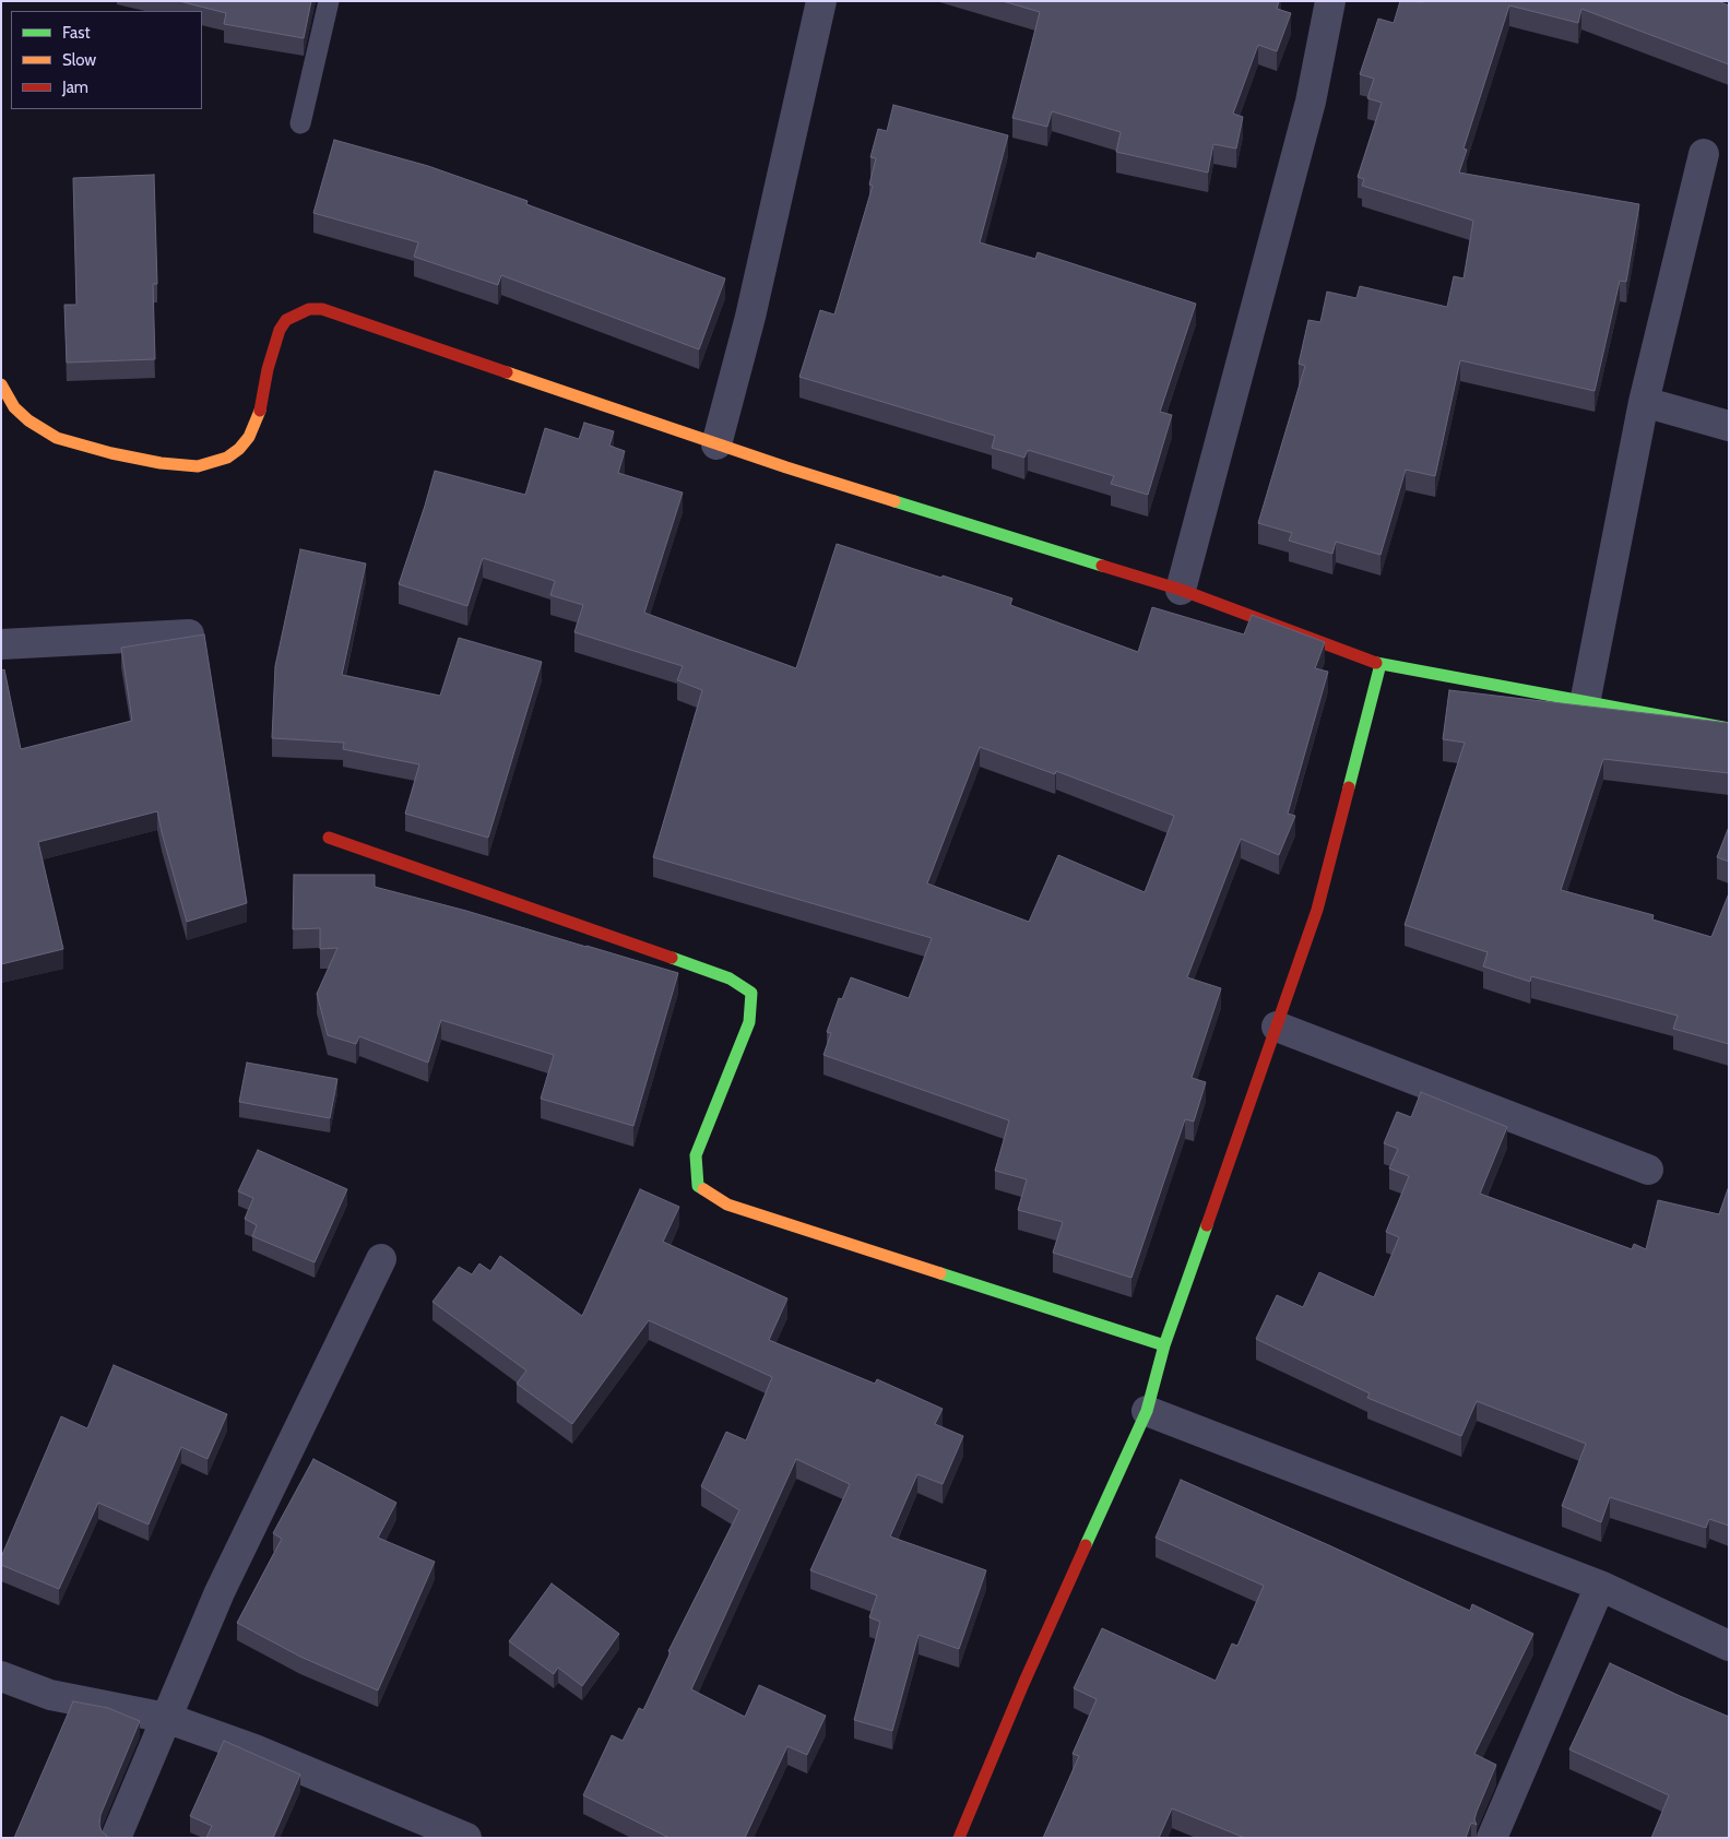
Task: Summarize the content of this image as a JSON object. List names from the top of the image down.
{
  "legend": ["Fast", "Slow", "Jam"]
}
